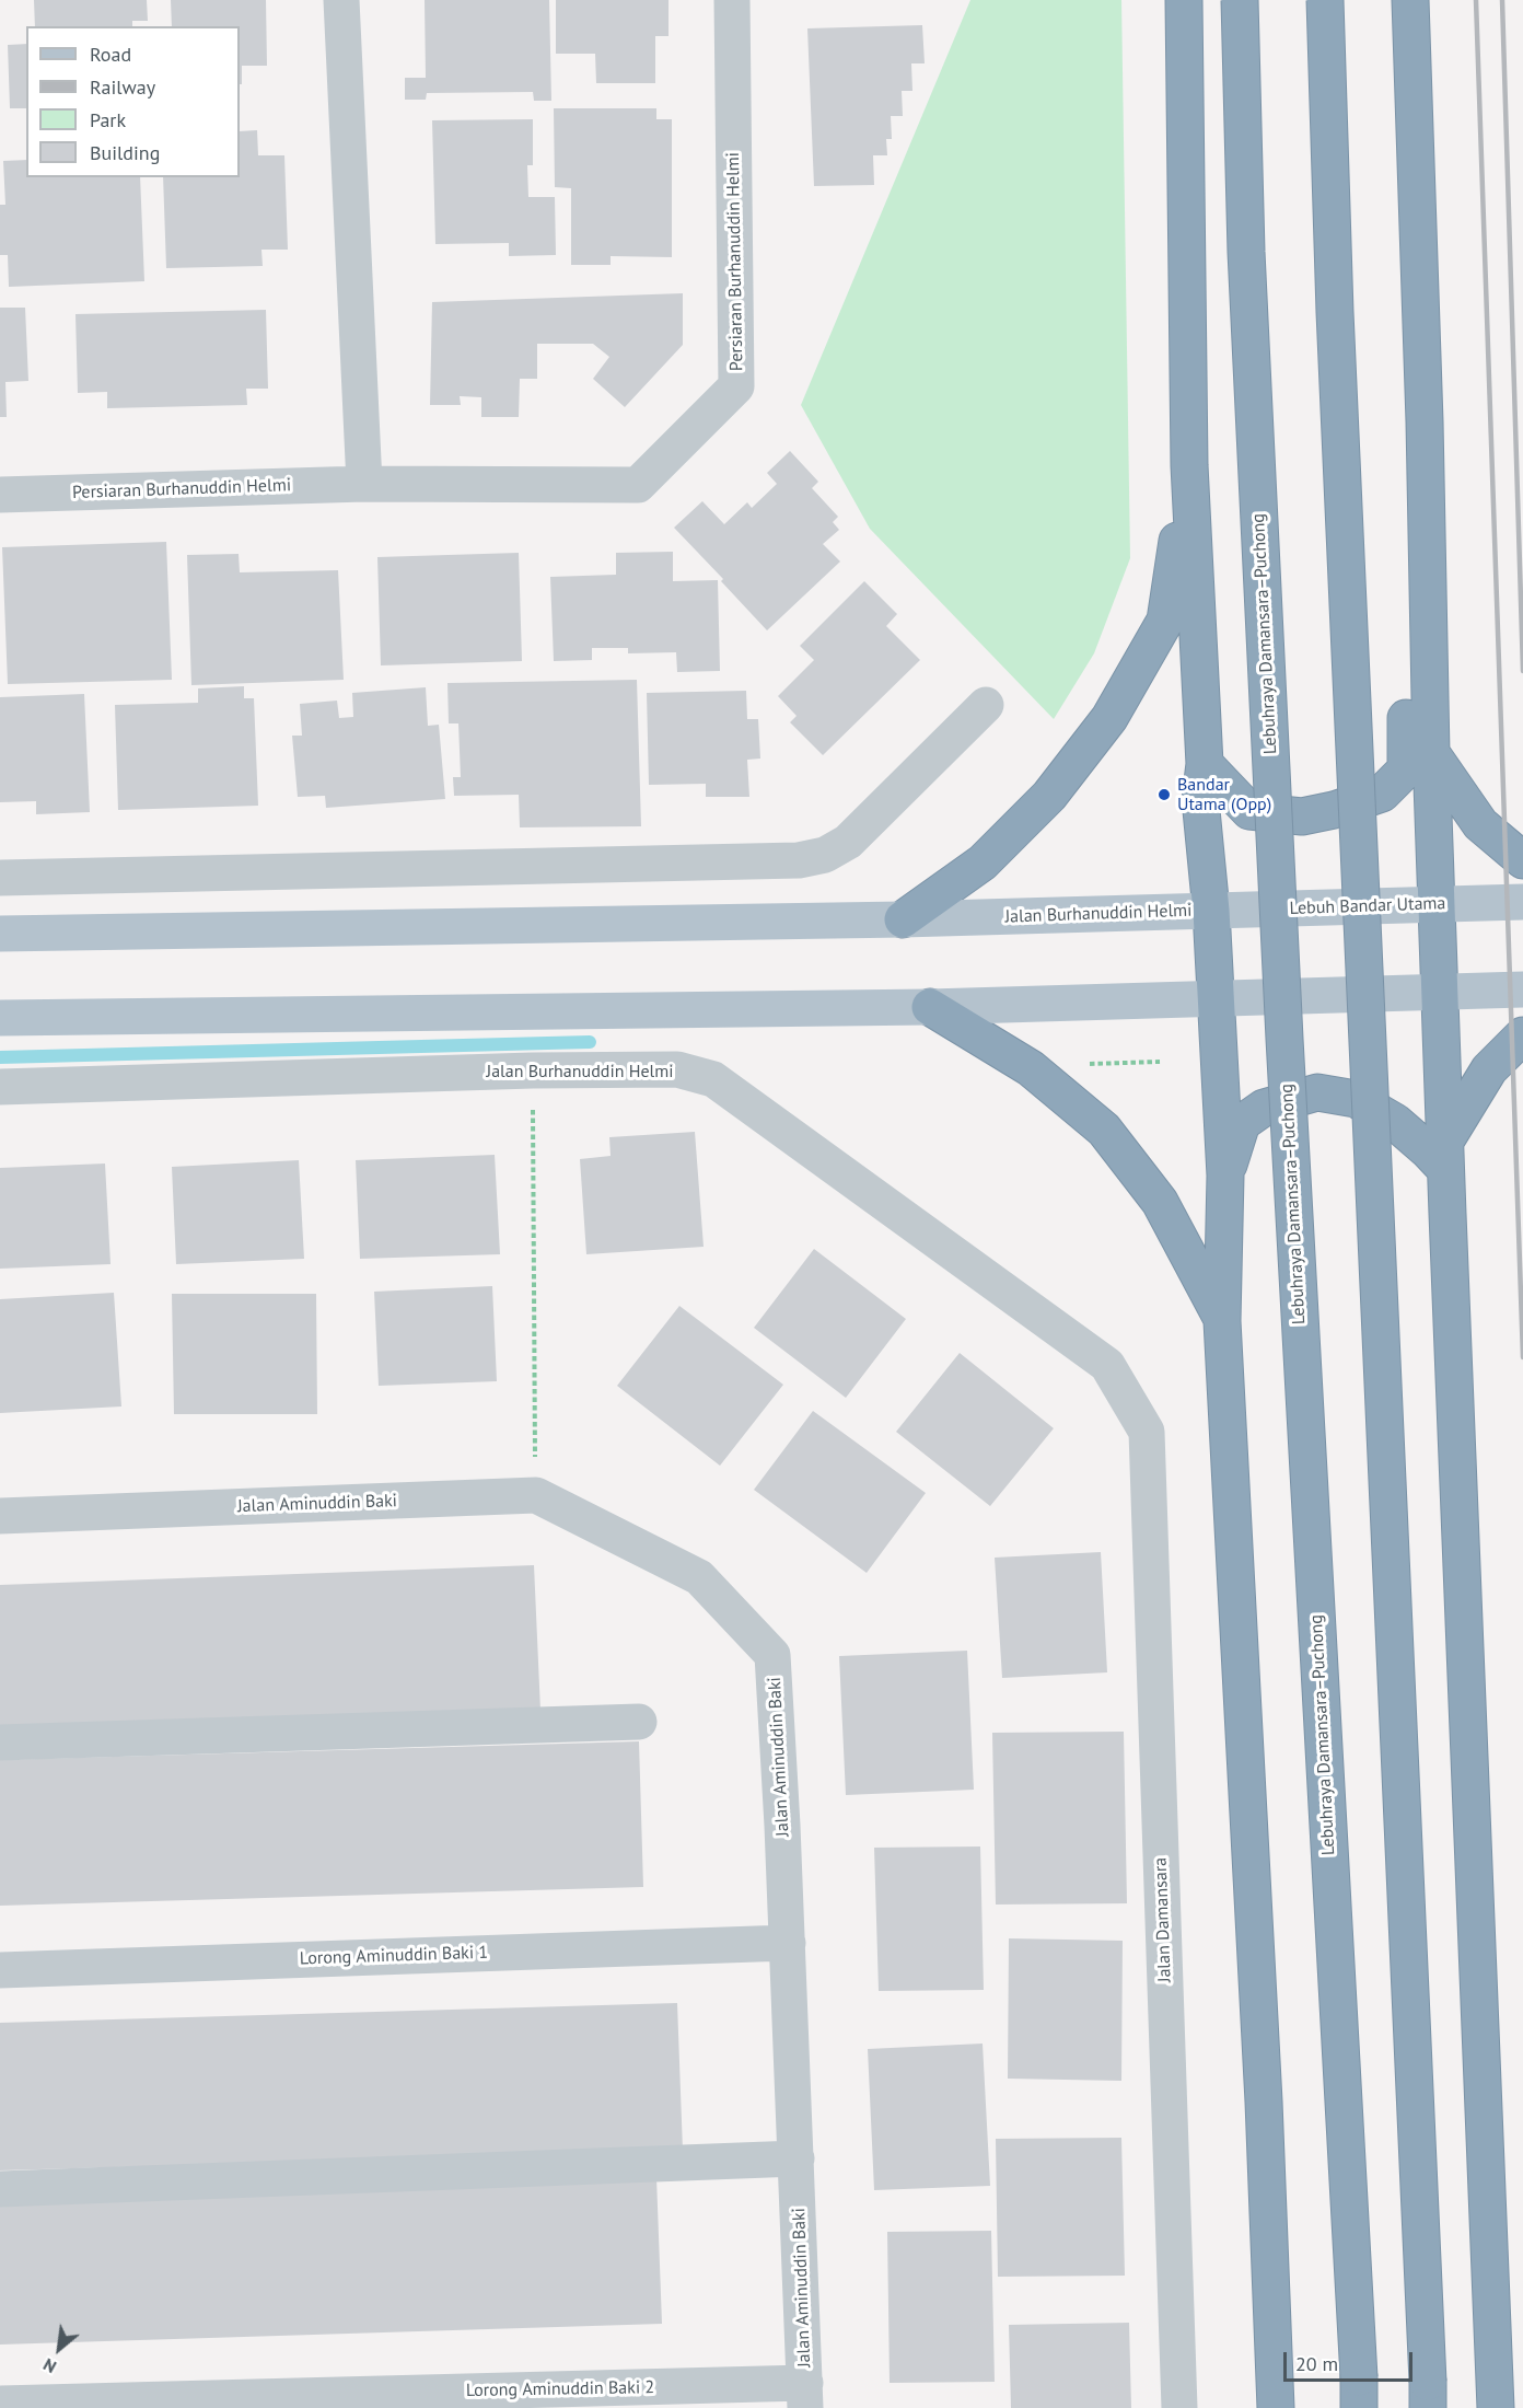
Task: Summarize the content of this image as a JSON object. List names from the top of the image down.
{
  "streets": {
    "highway": ["Lebuhraya Damansara–Puchong"],
    "main road": ["Lebuh Bandar Utama", "Jalan Burhanuddin Helmi"],
    "street": [
      "Persiaran Burhanuddin Helmi",
      "Jalan Aminuddin Baki",
      "Jalan Damansara",
      "Lorong Aminuddin Baki 1",
      "Lorong Aminuddin Baki 2"
    ]
  },
  "crossings": [
    ["Lebuh Bandar Utama", "Jalan Burhanuddin Helmi"],
    ["Jalan Burhanuddin Helmi", "Jalan Damansara"],
    ["Jalan Aminuddin Baki", "Lorong Aminuddin Baki 1"],
    ["Jalan Aminuddin Baki", "Lorong Aminuddin Baki 2"]
  ],
  "places": ["Bandar Utama (Opp)"],
  "legend": [
    "Road",
    "Railway",
    "Park",
    "Building"
  ],
  "scale_bar": "20 m",
  "north": "bottom left"
}
